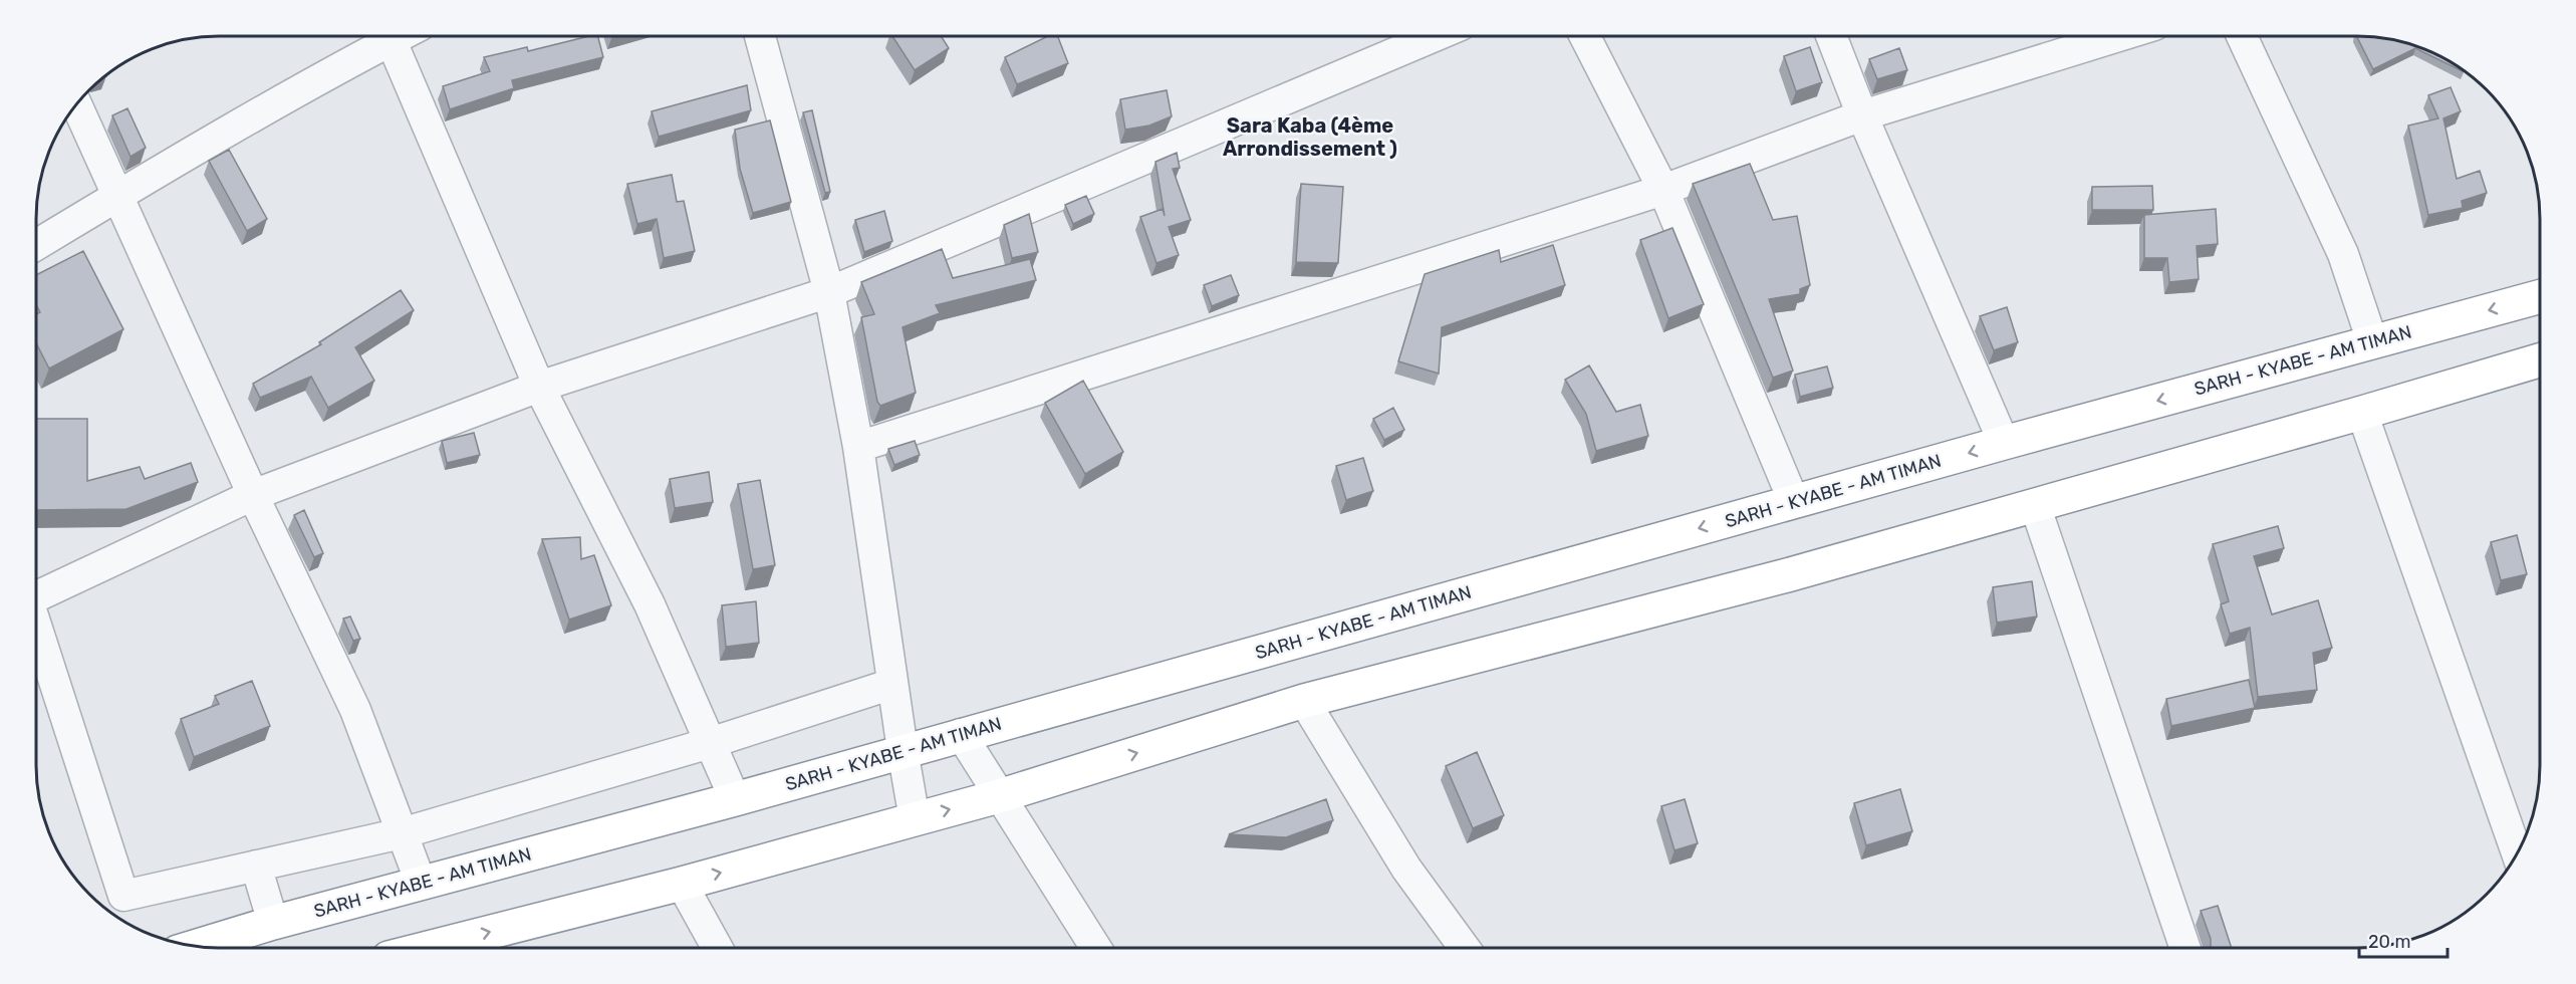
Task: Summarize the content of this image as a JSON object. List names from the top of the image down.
{
  "streets": {
    "highway": ["SARH - KYABE - AM TIMAN"]
  },
  "districts": ["Sara Kaba (4ème Arrondissement )"],
  "scale_bar": "20 m"
}
